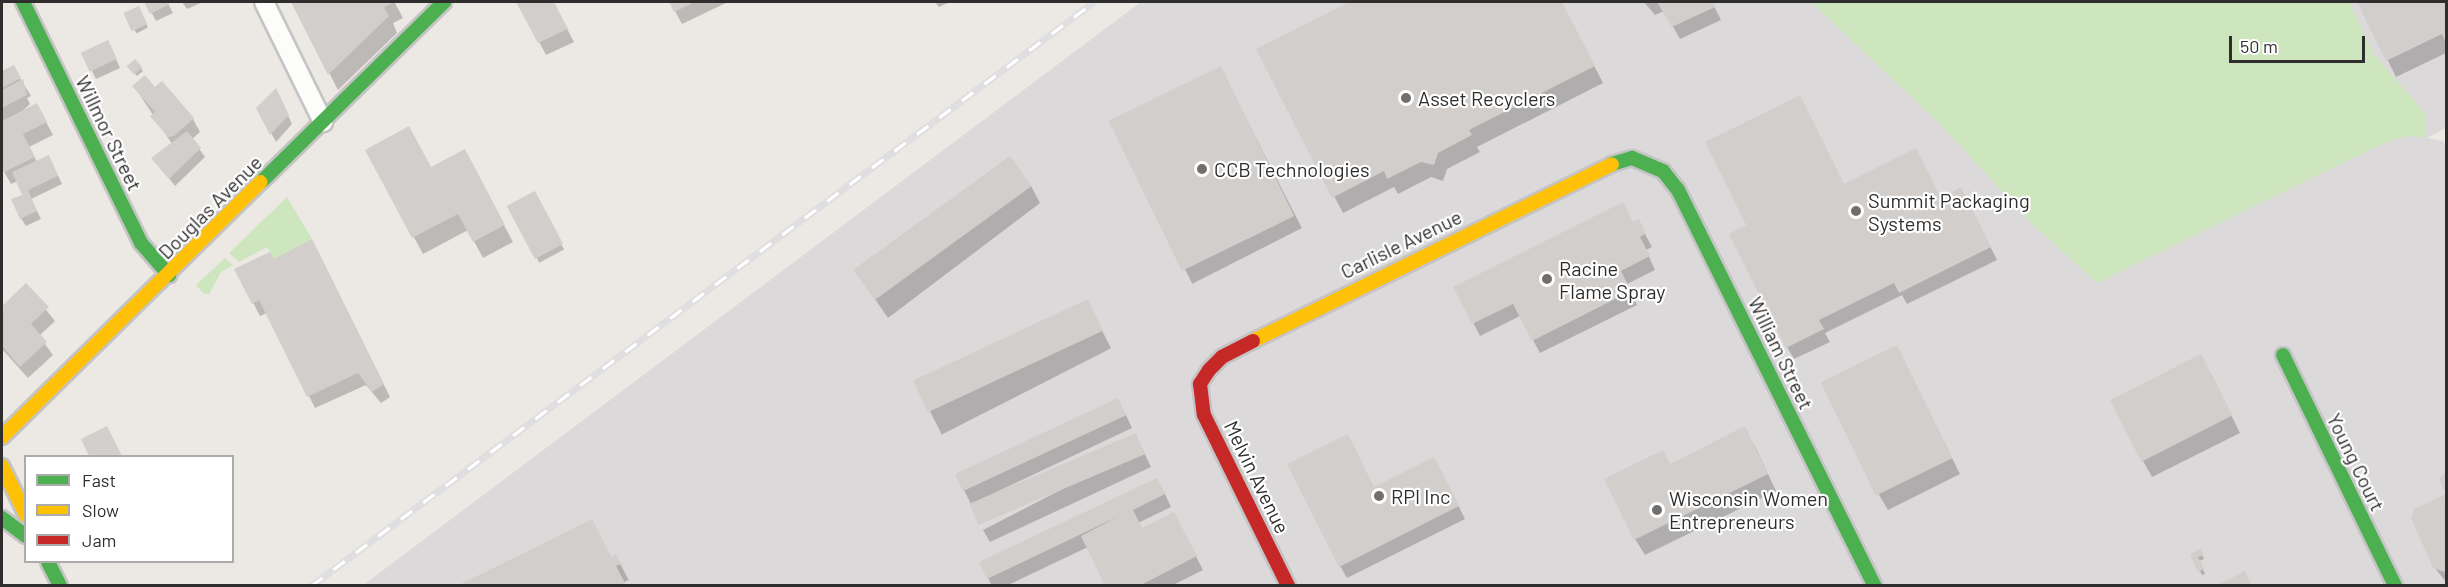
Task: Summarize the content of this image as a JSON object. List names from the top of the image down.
{
  "streets": {
    "street": [
      "Willmor Street",
      "Douglas Avenue",
      "Carlisle Avenue",
      "William Street",
      "Young Court",
      "Melvin Avenue"
    ]
  },
  "crossings": [
    ["Willmor Street", "Douglas Avenue"],
    ["Carlisle Avenue", "William Street"],
    ["Carlisle Avenue", "Melvin Avenue"]
  ],
  "places": [
    "Asset Recyclers",
    "CCB Technologies",
    "Summit Packaging Systems",
    "Racine Flame Spray",
    "RPI Inc",
    "Wisconsin Women Entrepreneurs"
  ],
  "legend": ["Fast", "Slow", "Jam"],
  "scale_bar": "50 m"
}
